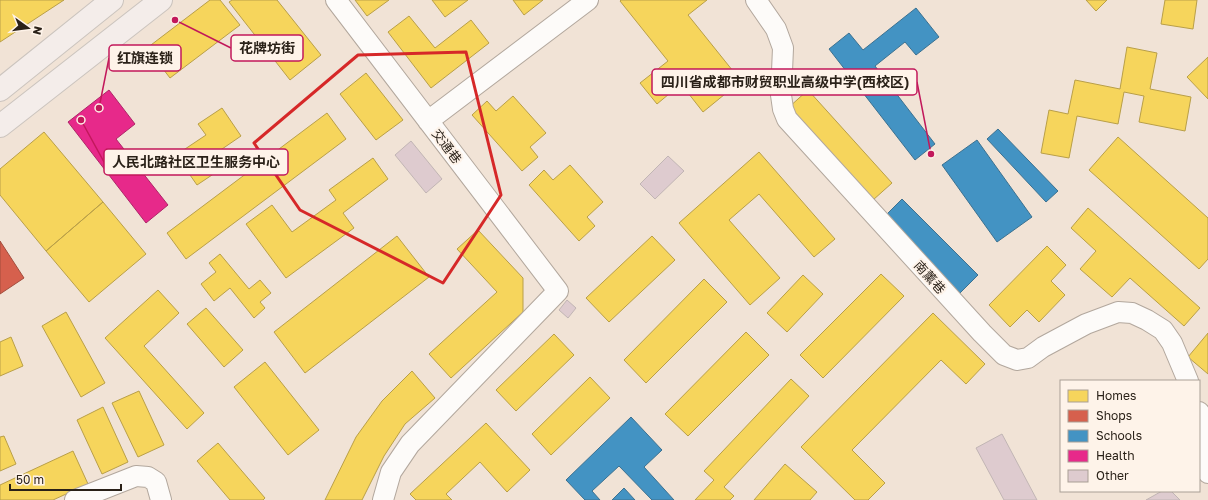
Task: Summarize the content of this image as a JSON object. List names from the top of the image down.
{
  "streets": {
    "street": ["交通巷", "南薰巷"]
  },
  "places": [
    "花牌坊街",
    "红旗连锁",
    "人民北路社区卫生服务中心",
    "四川省成都市财贸职业高级中学(西校区)"
  ],
  "legend": [
    "Homes",
    "Shops",
    "Schools",
    "Health",
    "Other"
  ],
  "scale_bar": "50 m",
  "north": "right"
}
